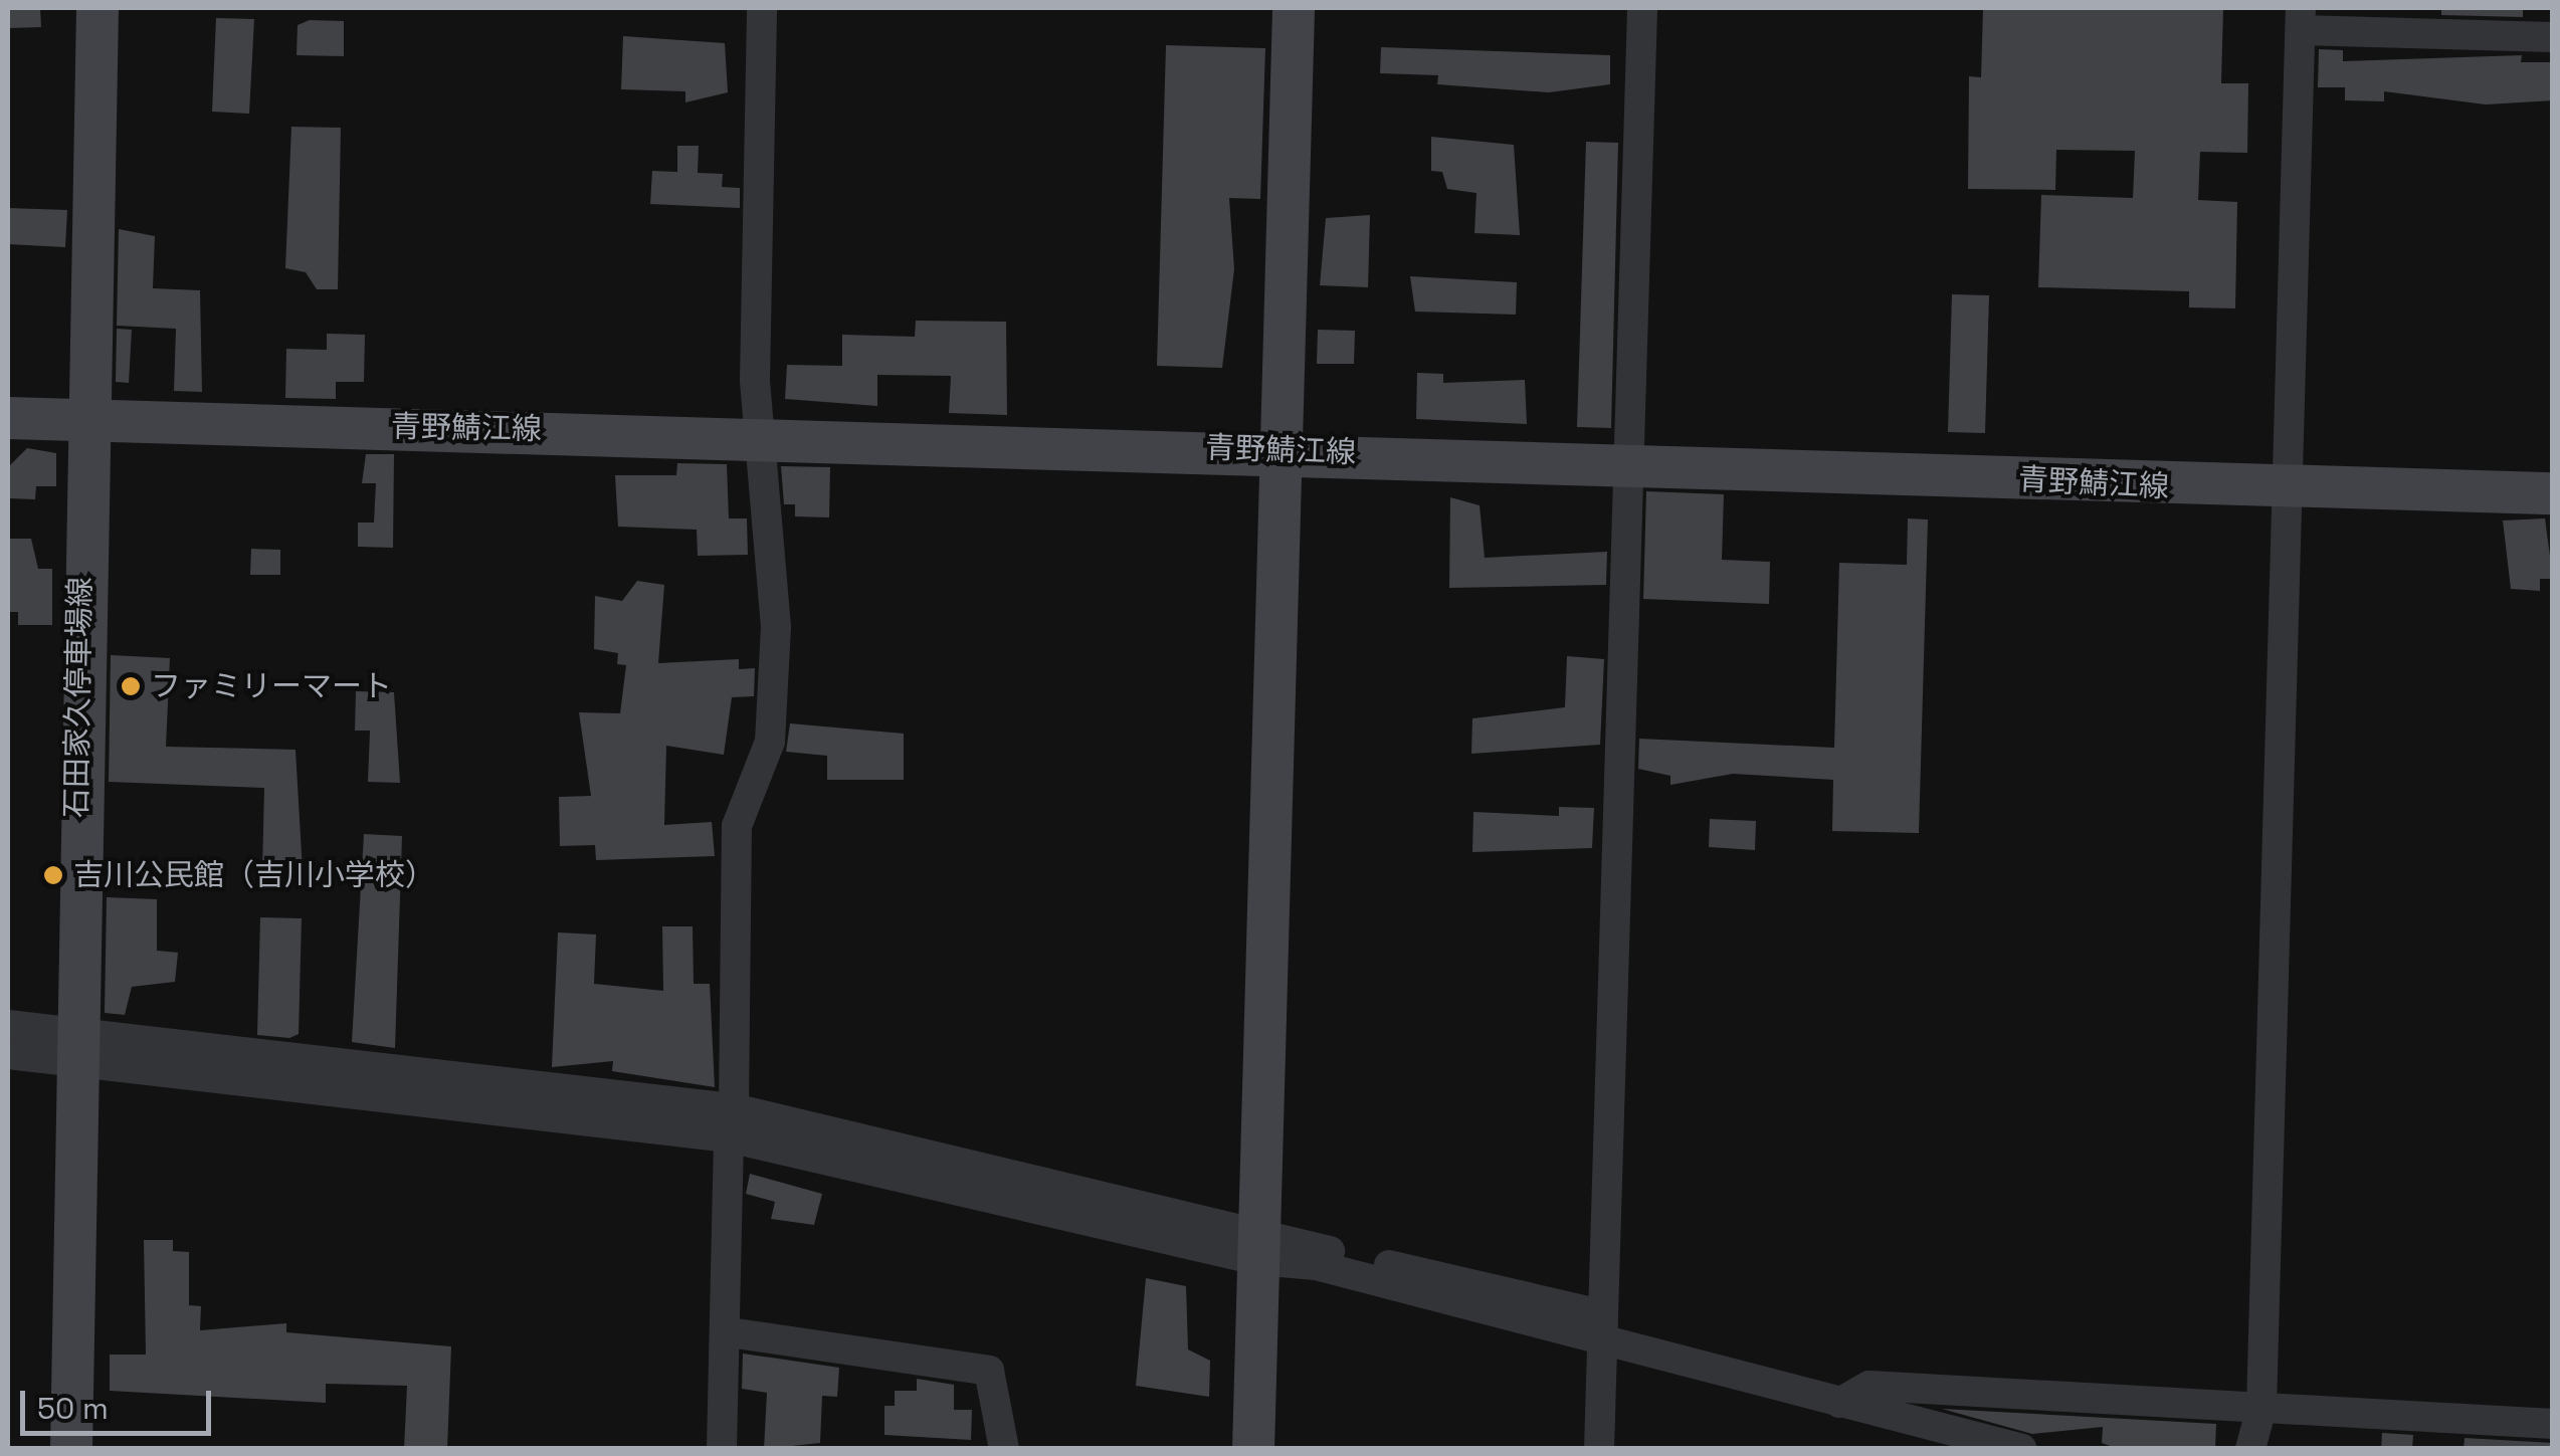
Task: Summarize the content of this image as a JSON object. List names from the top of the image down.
{
  "streets": {
    "main road": ["青野鯖江線", "石田家久停車場線"]
  },
  "crossings": [
    ["青野鯖江線", "石田家久停車場線"]
  ],
  "places": ["ファミリーマート", "吉川公民館（吉川小学校）"],
  "scale_bar": "50 m"
}
